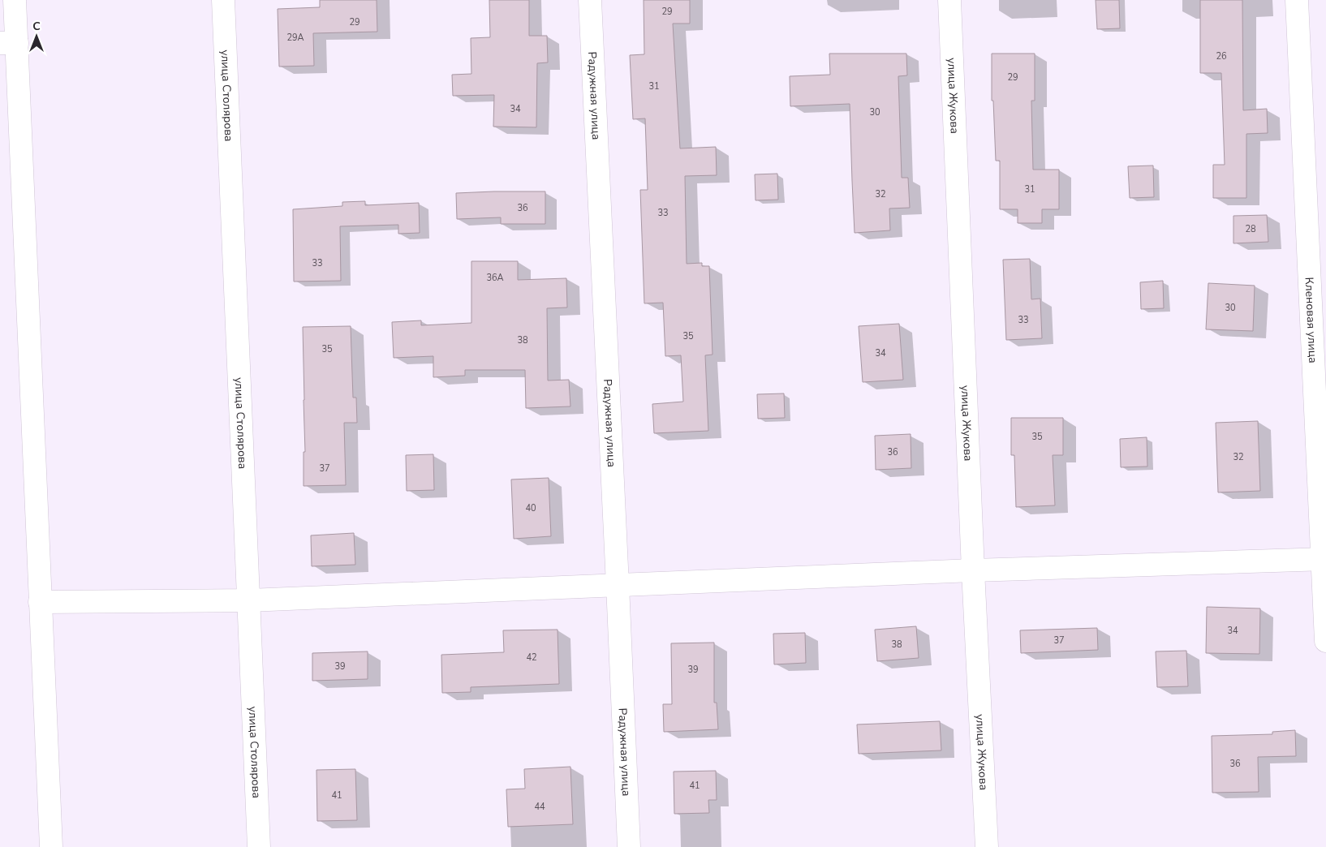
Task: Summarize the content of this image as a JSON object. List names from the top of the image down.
{
  "streets": {
    "street": [
      "улица Столярова",
      "Радужная улица",
      "улица Жукова",
      "Кленовая улица"
    ]
  },
  "house_numbers": [
    "29",
    "29",
    "29А",
    "26",
    "29",
    "31",
    "34",
    "30",
    "31",
    "32",
    "36",
    "33",
    "28",
    "33",
    "36А",
    "30",
    "33",
    "35",
    "38",
    "35",
    "34",
    "35",
    "36",
    "32",
    "37",
    "40",
    "34",
    "37",
    "38",
    "42",
    "39",
    "39",
    "36",
    "41",
    "41",
    "44"
  ],
  "north": "top"
}
